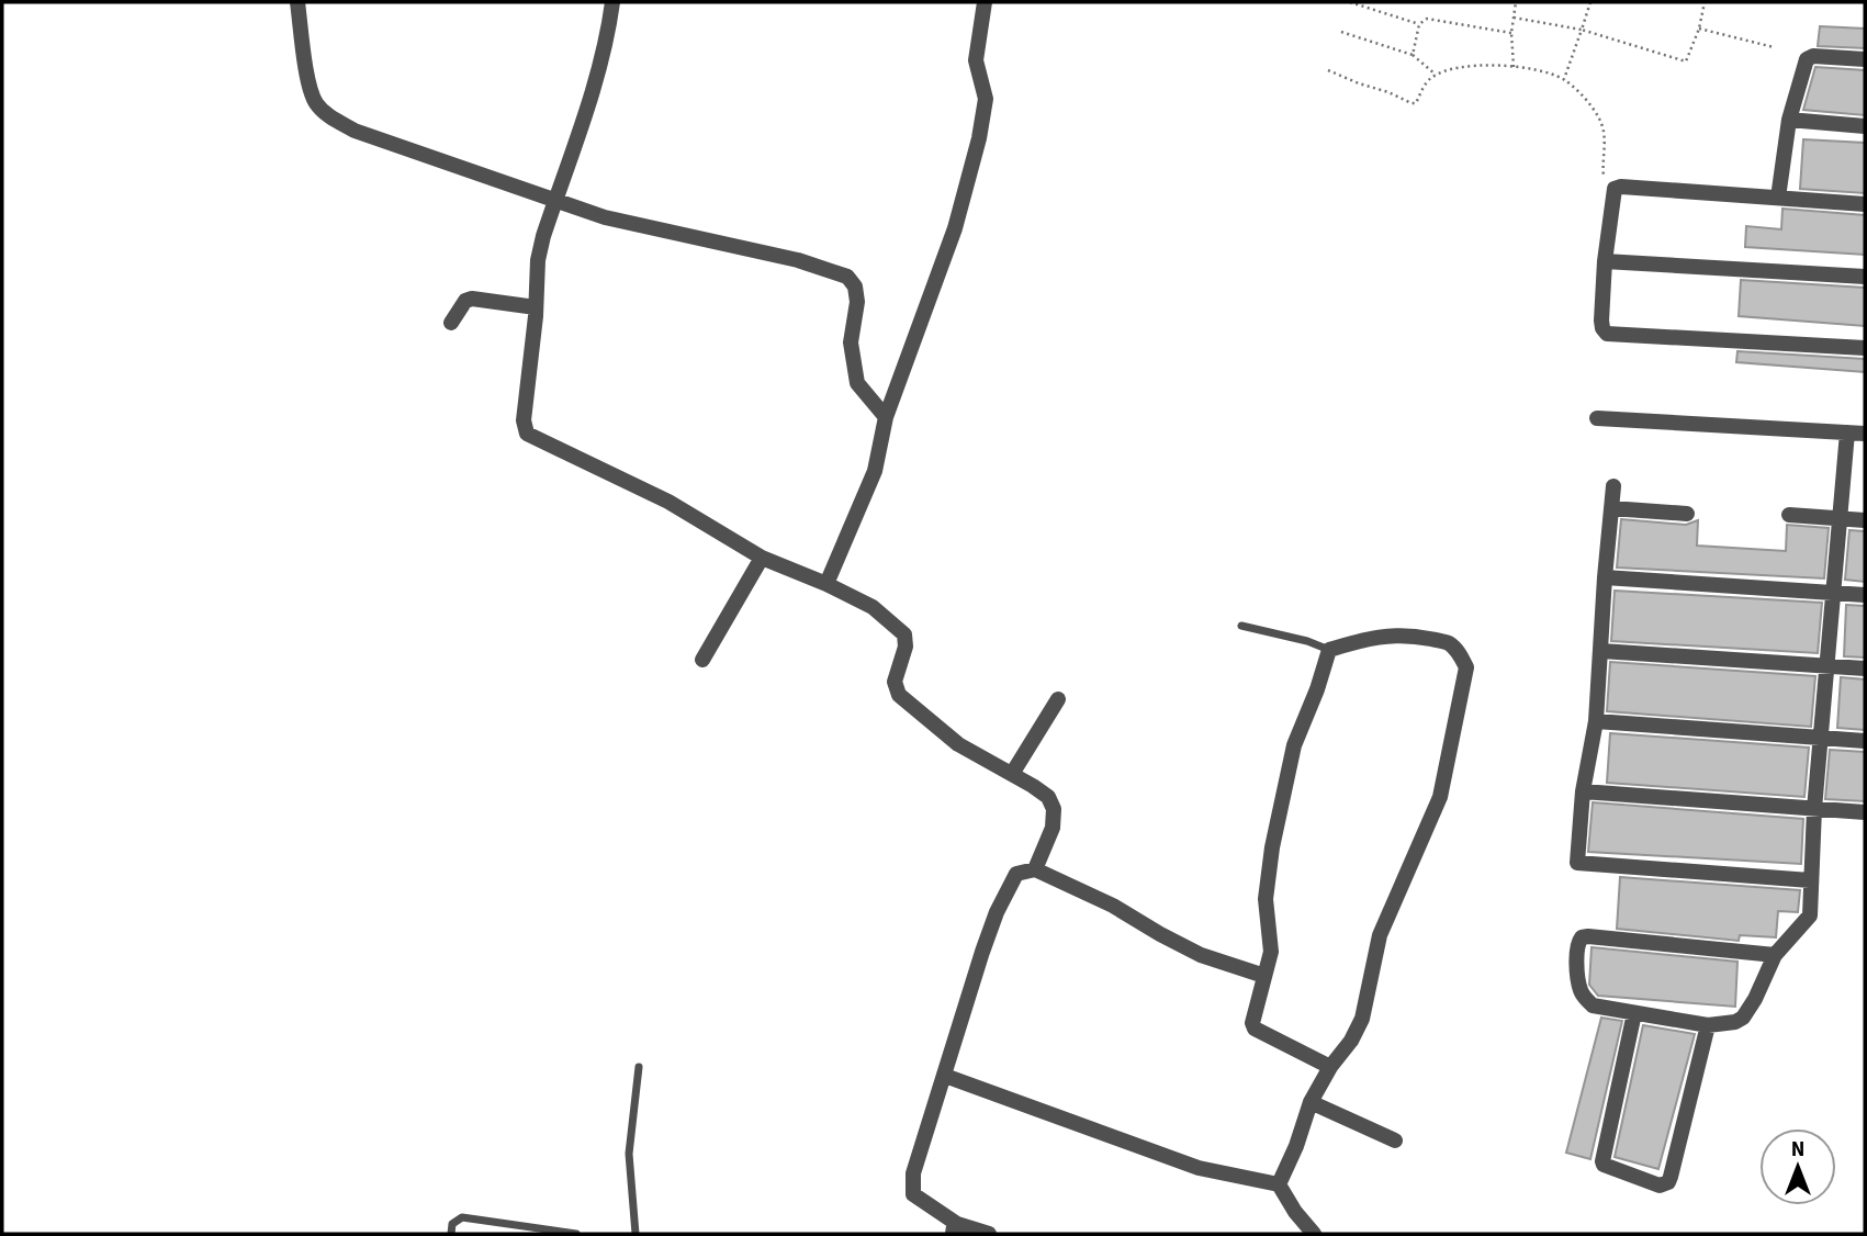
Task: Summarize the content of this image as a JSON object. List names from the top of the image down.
{
  "north": "top"
}
